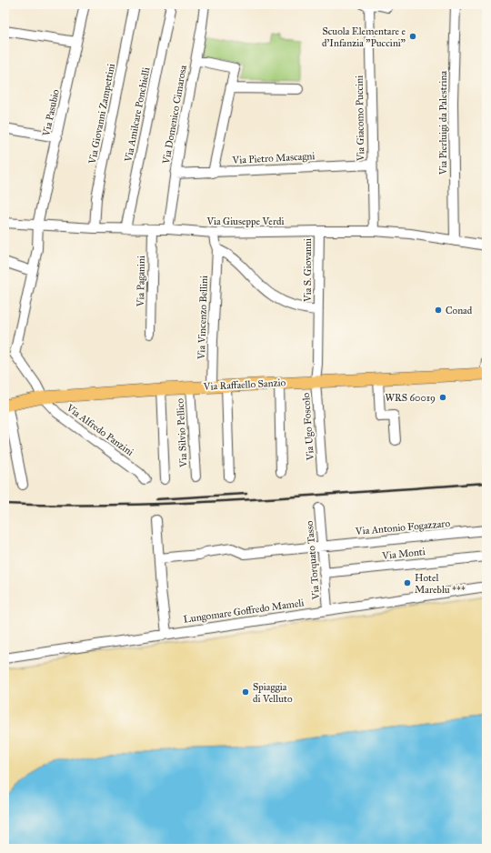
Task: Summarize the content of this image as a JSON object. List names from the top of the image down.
{
  "streets": {
    "main road": ["Via Raffaello Sanzio"],
    "street": [
      "Via Pasubio",
      "Via Giovanni Zampettini",
      "Via Amilcare Ponchielli",
      "Via Domenico Cimarosa",
      "Via Giacomo Puccini",
      "Via Pierluigi da Palestrina",
      "Via Pietro Mascagni",
      "Via Giuseppe Verdi",
      "Via S. Giovanni",
      "Via Paganini",
      "Via Vincenzo Bellini",
      "Via Ugo Foscolo",
      "Via Alfredo Panzini",
      "Via Silvio Pellico",
      "Via Antonio Fogazzaro",
      "Via Monti",
      "Via Torquato Tasso",
      "Lungomare Goffredo Mameli"
    ]
  },
  "crossings": [
    ["Via Pasubio", "Via Giuseppe Verdi"],
    ["Via Pasubio", "Via Alfredo Panzini"],
    ["Via Giovanni Zampettini", "Via Giuseppe Verdi"],
    ["Via Amilcare Ponchielli", "Via Giuseppe Verdi"],
    ["Via Domenico Cimarosa", "Via Pietro Mascagni"],
    ["Via Domenico Cimarosa", "Via Giuseppe Verdi"],
    ["Via Giacomo Puccini", "Via Pietro Mascagni"],
    ["Via Giacomo Puccini", "Via Giuseppe Verdi"],
    ["Via Pierluigi da Palestrina", "Via Giuseppe Verdi"],
    ["Via Giuseppe Verdi", "Via S. Giovanni"],
    ["Via Giuseppe Verdi", "Via Paganini"],
    ["Via Giuseppe Verdi", "Via Vincenzo Bellini"],
    ["Via S. Giovanni", "Via Vincenzo Bellini"],
    ["Via S. Giovanni", "Via Raffaello Sanzio"],
    ["Via S. Giovanni", "Via Ugo Foscolo"],
    ["Via Vincenzo Bellini", "Via Raffaello Sanzio"],
    ["Via Raffaello Sanzio", "Via Ugo Foscolo"],
    ["Via Raffaello Sanzio", "Via Alfredo Panzini"],
    ["Via Raffaello Sanzio", "Via Silvio Pellico"],
    ["Via Antonio Fogazzaro", "Via Torquato Tasso"],
    ["Via Monti", "Via Torquato Tasso"],
    ["Via Torquato Tasso", "Lungomare Goffredo Mameli"]
  ],
  "places": [
    "Scuola Elementare e d'Infanzia \"Puccini\"",
    "Conad",
    "WRS 60019",
    "Hotel Mareblu ***",
    "Spiaggia di Velluto"
  ]
}
